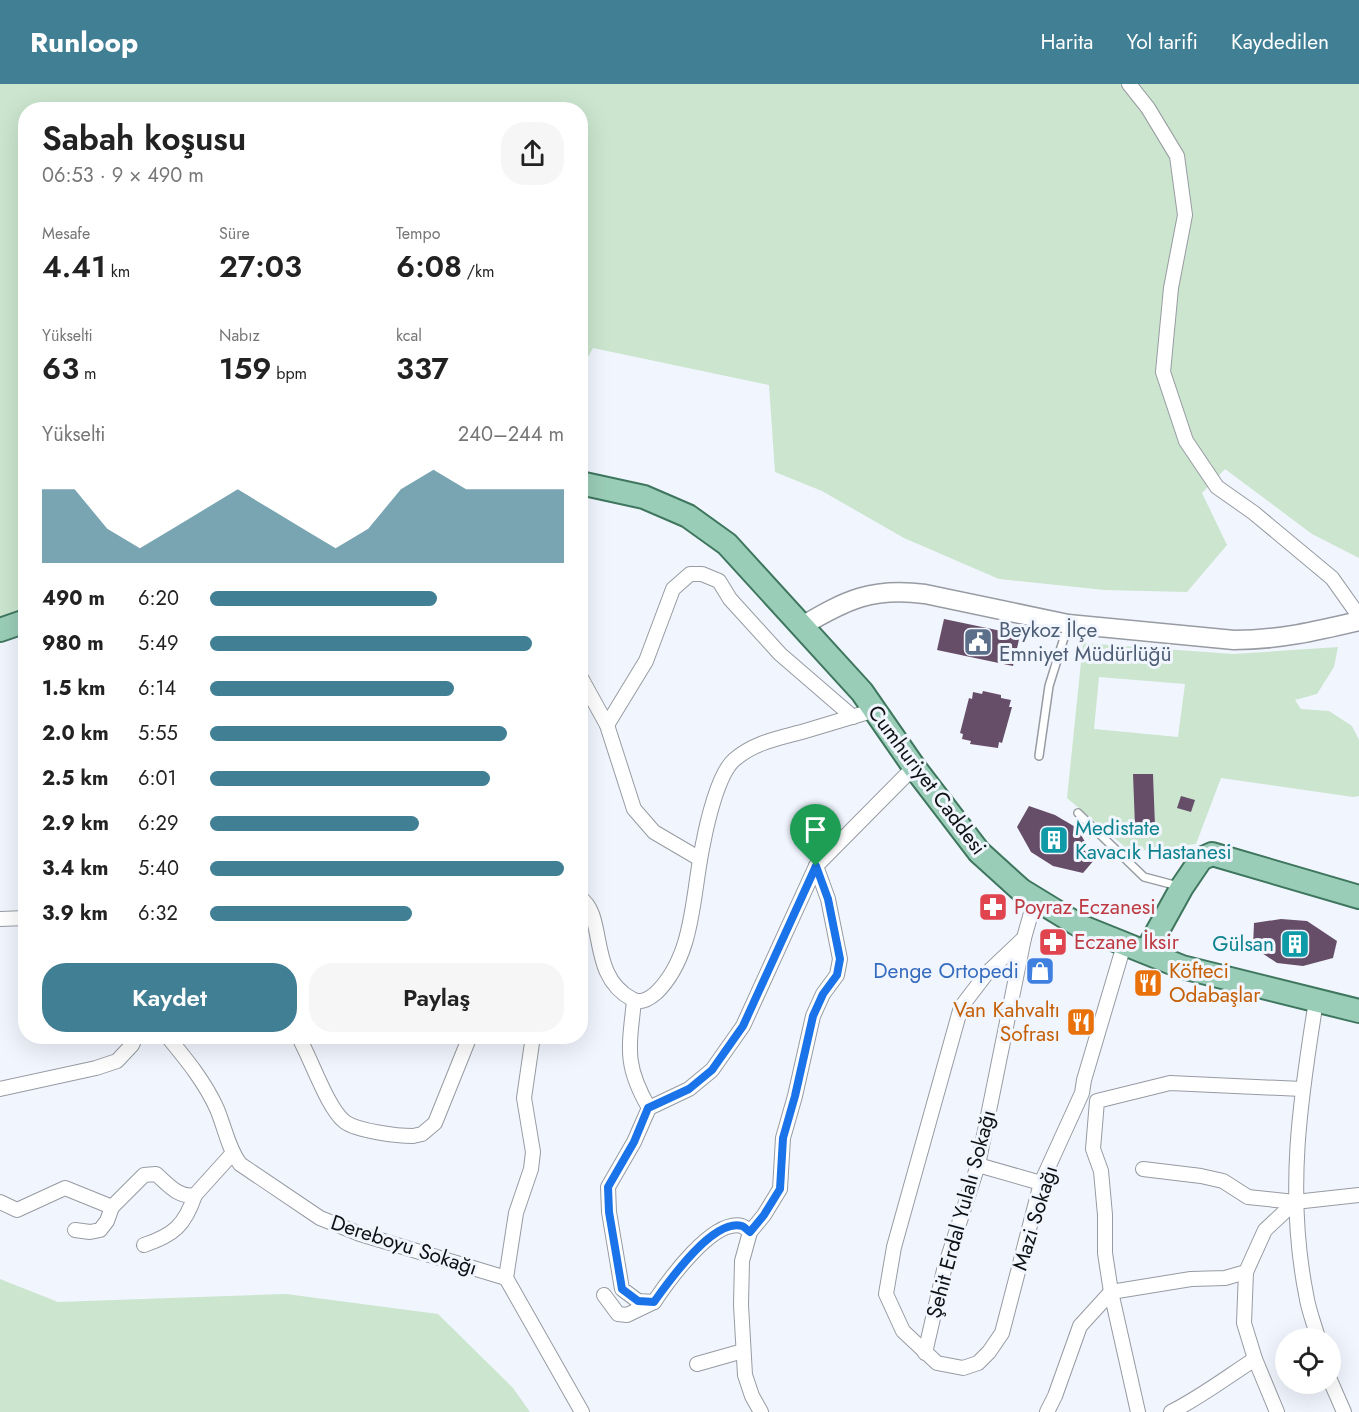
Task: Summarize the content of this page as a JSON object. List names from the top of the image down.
{
  "streets": {
    "main road": ["Cumhuriyet Caddesi"],
    "street": ["Şehit Erdal Yulalı Sokağı", "Mazi Sokağı", "Dereboyu Sokağı"]
  },
  "crossings": [
    ["Cumhuriyet Caddesi", "Şehit Erdal Yulalı Sokağı"],
    ["Cumhuriyet Caddesi", "Mazi Sokağı"],
    ["Şehit Erdal Yulalı Sokağı", "Mazi Sokağı"]
  ],
  "places": {
    "public building": ["Beykoz İlçe Emniyet Müdürlüğü"],
    "building": ["Medistate Kavacık Hastanesi", "Gülsan"],
    "pharmacy": ["Poyraz Eczanesi", "Eczane İksir"],
    "shop": ["Denge Ortopedi"],
    "restaurant": ["Köfteci Odabaşlar", "Van Kahvaltı Sofrası"]
  },
  "page": {
    "header": "Runloop",
    "nav": ["Harita", "Yol tarifi", "Kaydedilen"],
    "heading": ["Sabah koşusu", "06:53 · 9 × 490 m"],
    "stats": [
      ["Mesafe", "4.41 km"],
      ["Süre", "27:03"],
      ["Tempo", "6:08 /km"],
      ["Yükselti", "63 m"],
      ["Nabız", "159 bpm"],
      ["kcal", "337"]
    ],
    "chart": ["Yükselti", "240–244 m"],
    "list": [
      {
        "name": "490 m",
        "note": "6:20"
      },
      {
        "name": "980 m",
        "note": "5:49"
      },
      {
        "name": "1.5 km",
        "note": "6:14"
      },
      {
        "name": "2.0 km",
        "note": "5:55"
      },
      {
        "name": "2.5 km",
        "note": "6:01"
      },
      {
        "name": "2.9 km",
        "note": "6:29"
      },
      {
        "name": "3.4 km",
        "note": "5:40"
      },
      {
        "name": "3.9 km",
        "note": "6:32"
      }
    ],
    "buttons": ["Kaydet", "Paylaş"]
  }
}
